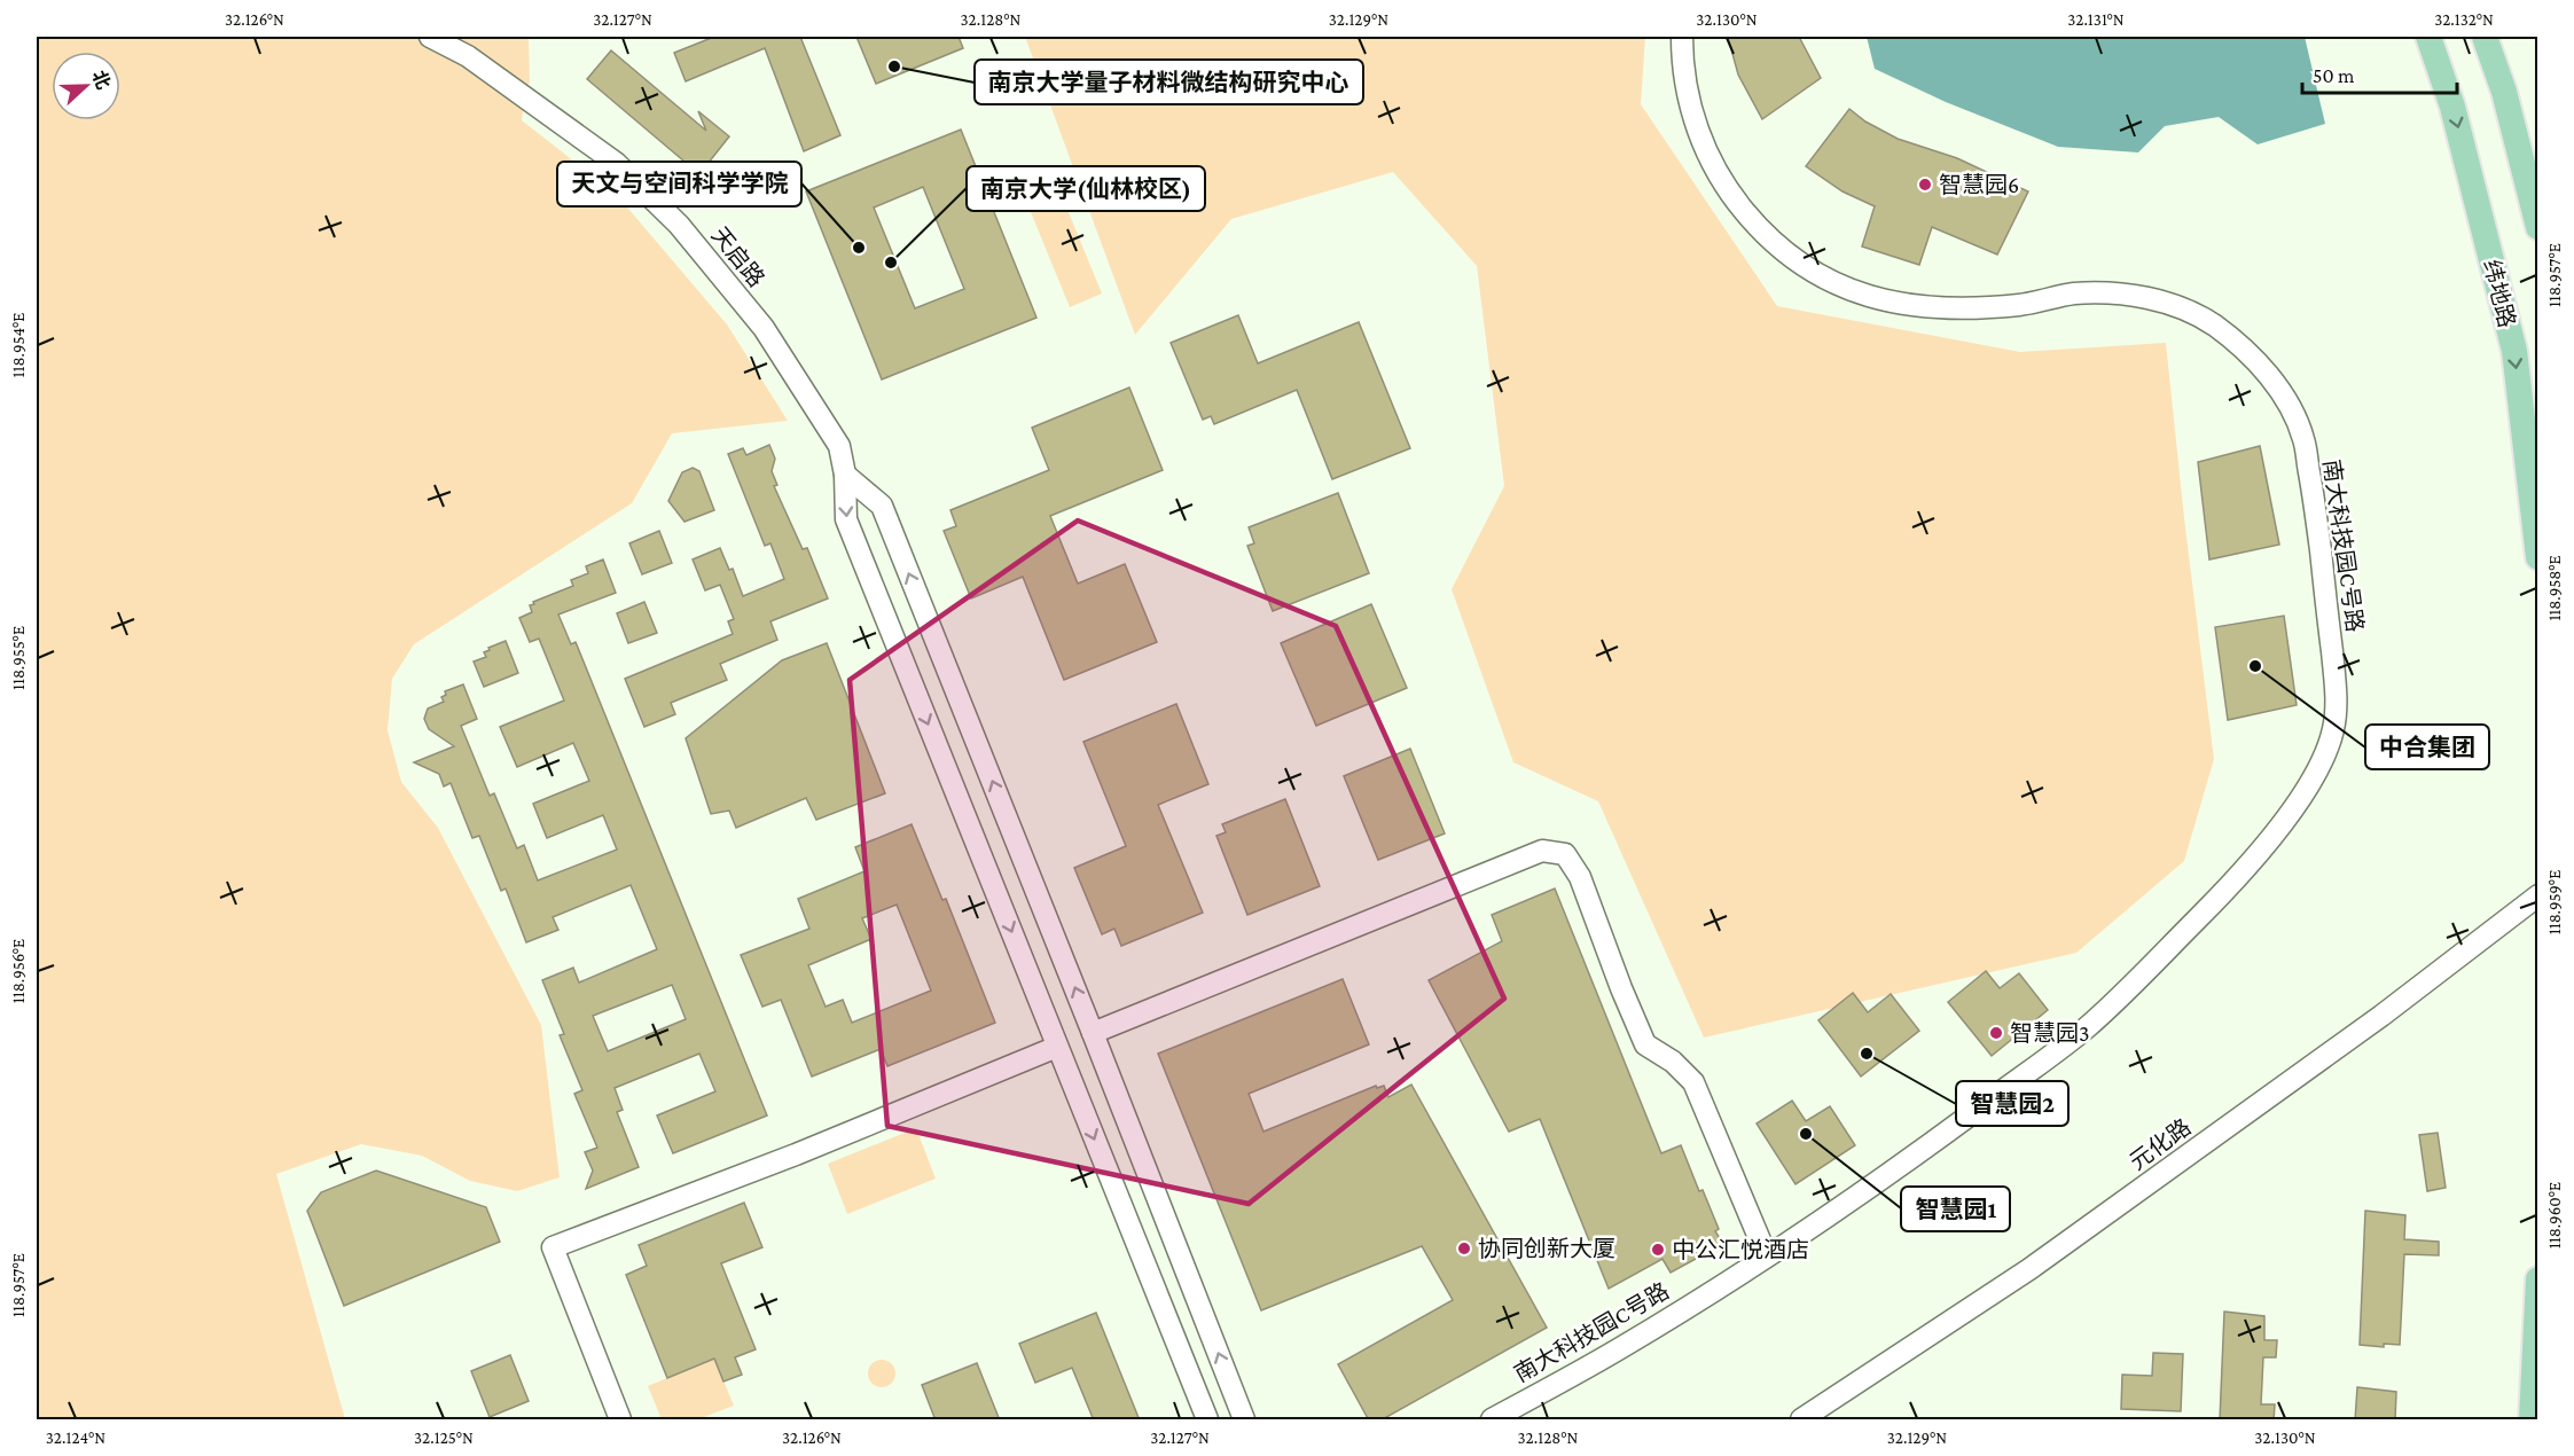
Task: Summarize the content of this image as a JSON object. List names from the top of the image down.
{
  "streets": {
    "main road": ["纬地路"],
    "street": ["天启路", "南大科技园C号路", "元化路"]
  },
  "places": [
    "南京大学量子材料微结构研究中心",
    "智慧园6",
    "天文与空间科学学院",
    "南京大学(仙林校区)",
    "中合集团",
    "智慧园3",
    "智慧园2",
    "智慧园1",
    "协同创新大厦",
    "中公汇悦酒店"
  ],
  "scale_bar": "50 m",
  "north": "right",
  "coordinates": [
    "32.126°N",
    "32.127°N",
    "32.128°N",
    "32.129°N",
    "32.130°N",
    "32.131°N",
    "32.132°N",
    "118.957°E",
    "118.954°E",
    "118.958°E",
    "118.955°E",
    "118.959°E",
    "118.956°E",
    "118.960°E",
    "32.124°N",
    "32.125°N"
  ]
}
